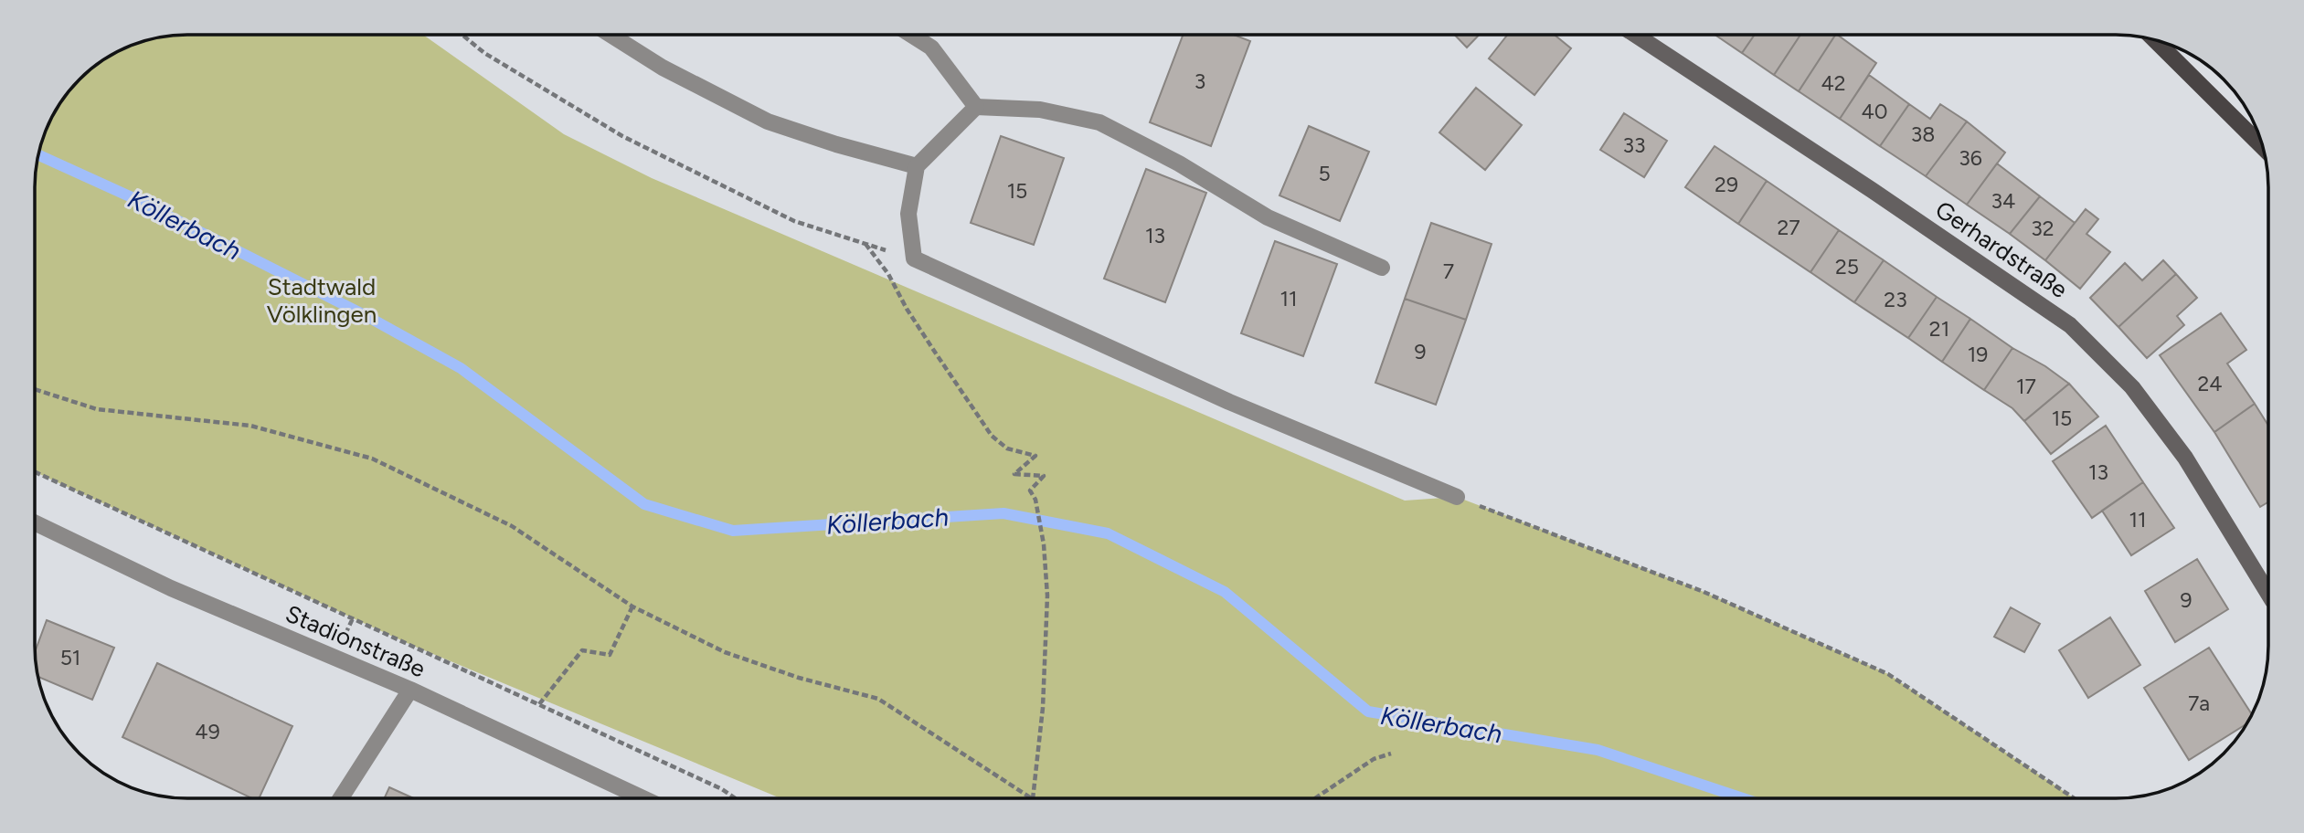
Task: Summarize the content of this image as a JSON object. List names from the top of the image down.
{
  "streets": {
    "street": ["Gerhardstraße", "Stadionstraße"]
  },
  "water": ["Köllerbach"],
  "parks": ["Stadtwald Völklingen"],
  "house_numbers": [
    "3",
    "42",
    "40",
    "38",
    "33",
    "36",
    "5",
    "29",
    "15",
    "34",
    "27",
    "32",
    "13",
    "25",
    "7",
    "11",
    "23",
    "21",
    "9",
    "19",
    "24",
    "17",
    "15",
    "13",
    "11",
    "9",
    "51",
    "7a",
    "49"
  ]
}
